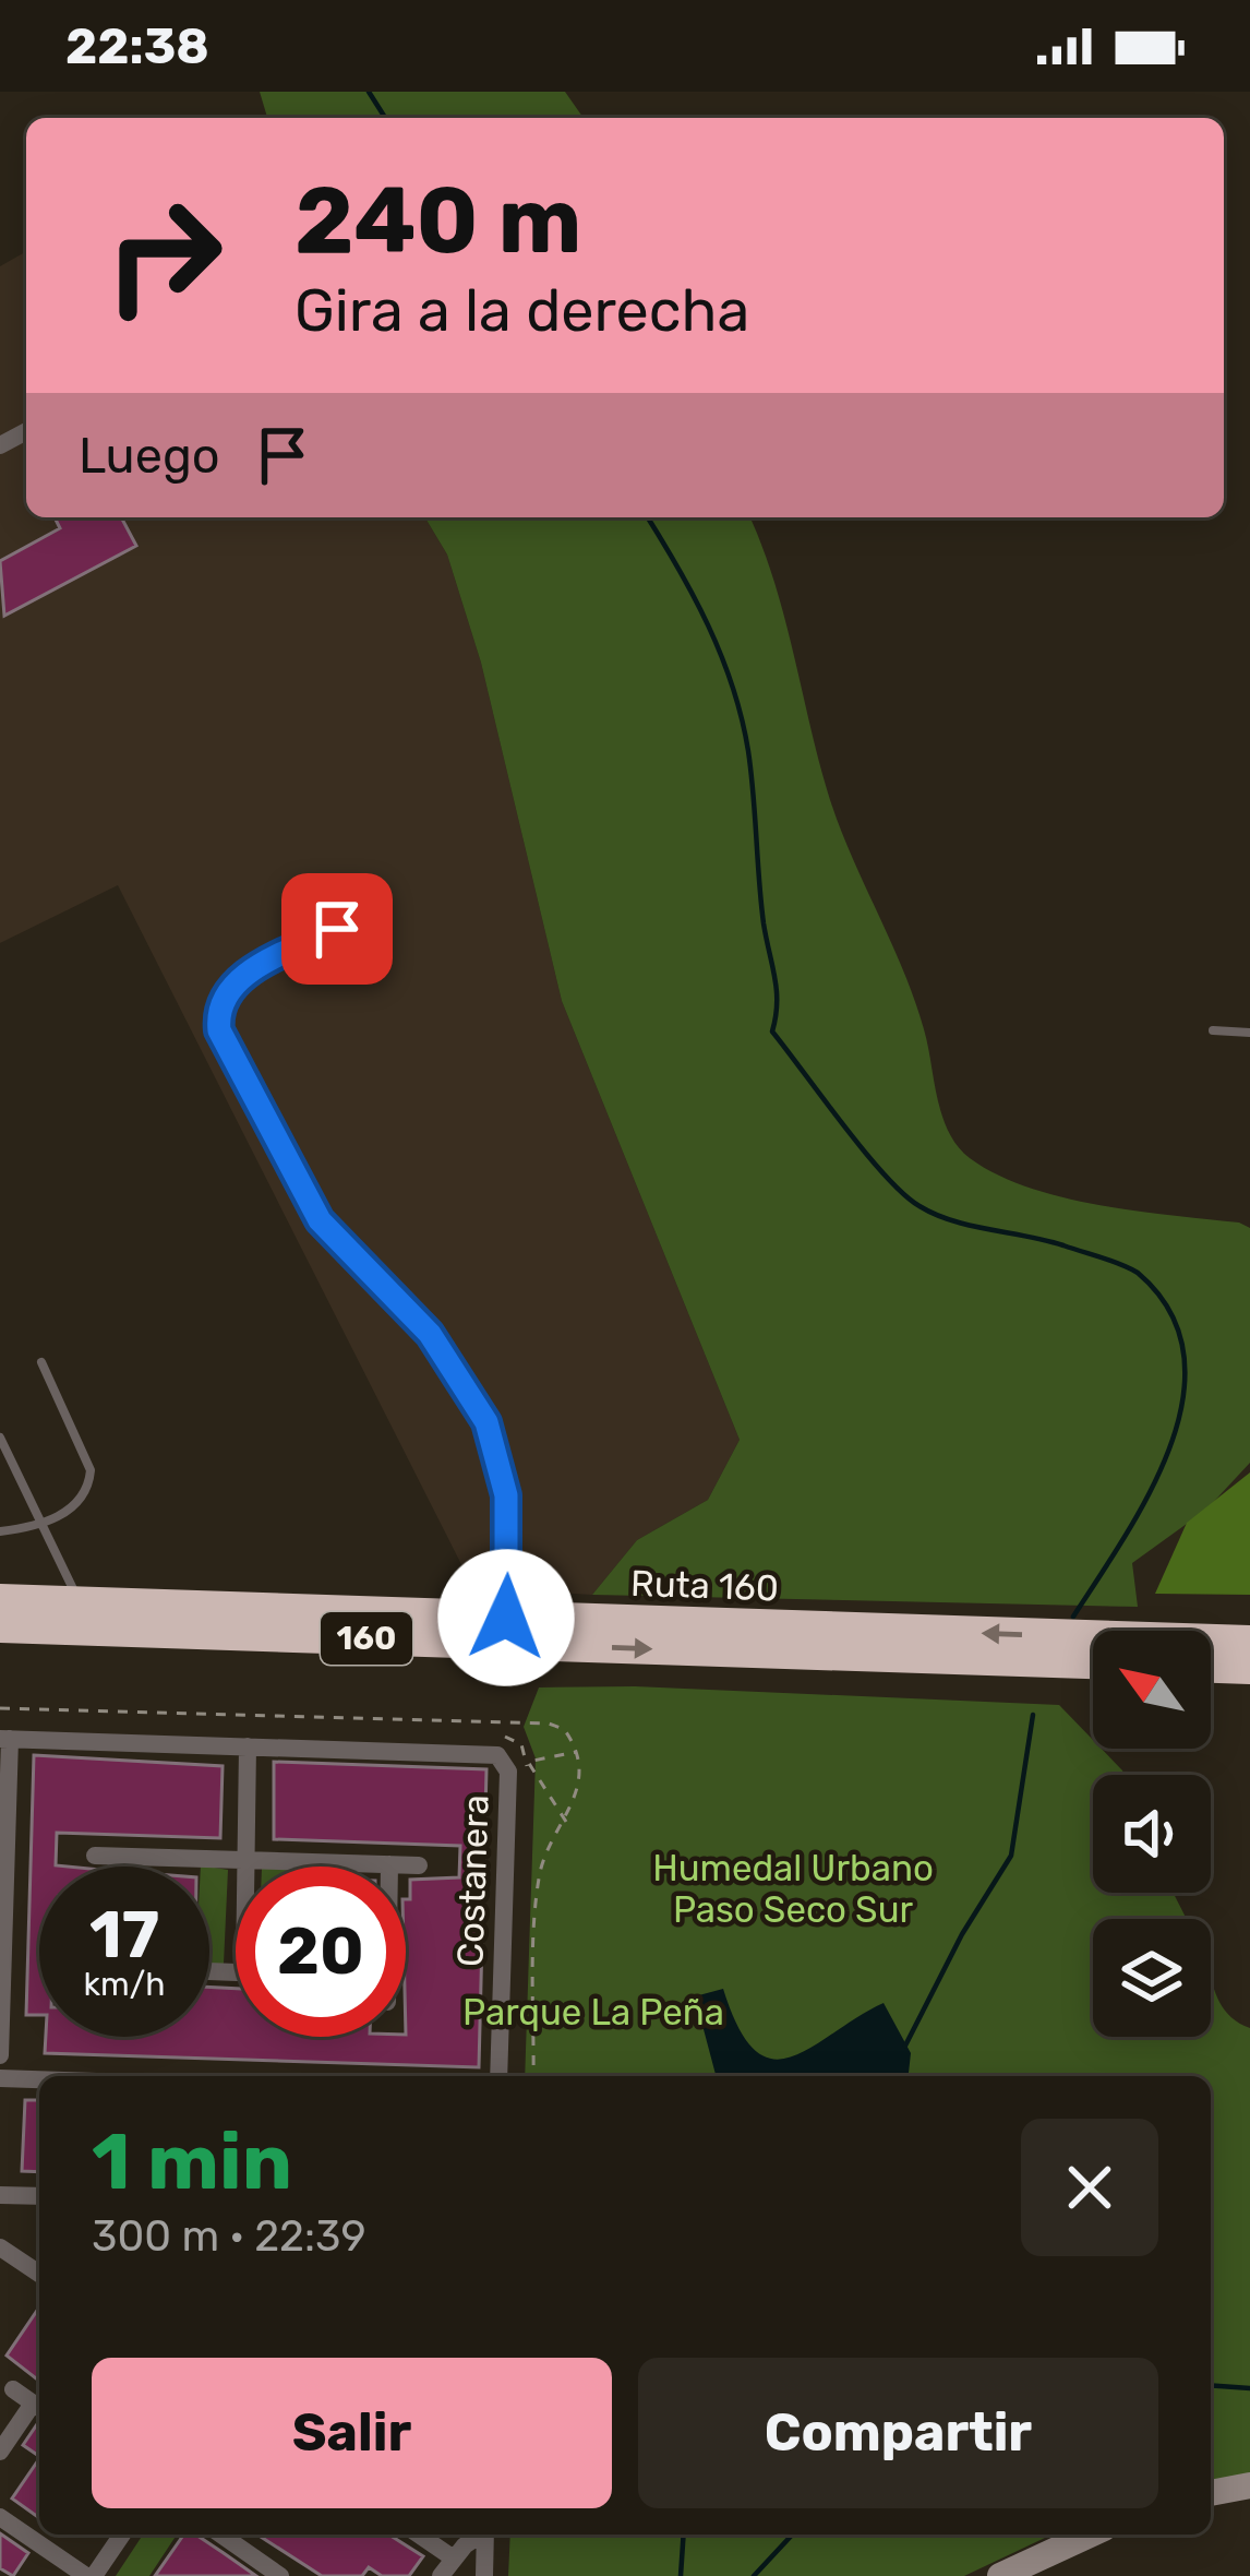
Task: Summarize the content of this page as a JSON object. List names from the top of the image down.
{
  "streets": {
    "highway": ["Ruta 160", "160"],
    "street": ["Costanera"]
  },
  "parks": ["Humedal Urbano Paso Seco Sur", "Parque La Peña"],
  "north": "top left",
  "page": {
    "status": "22:38",
    "turn": ["240 m", "Gira a la derecha"],
    "then": "Luego",
    "speed": "17 km/h",
    "limit": "20",
    "heading": ["1 min", "300 m · 22:39"],
    "buttons": ["Salir", "Compartir"]
  }
}
